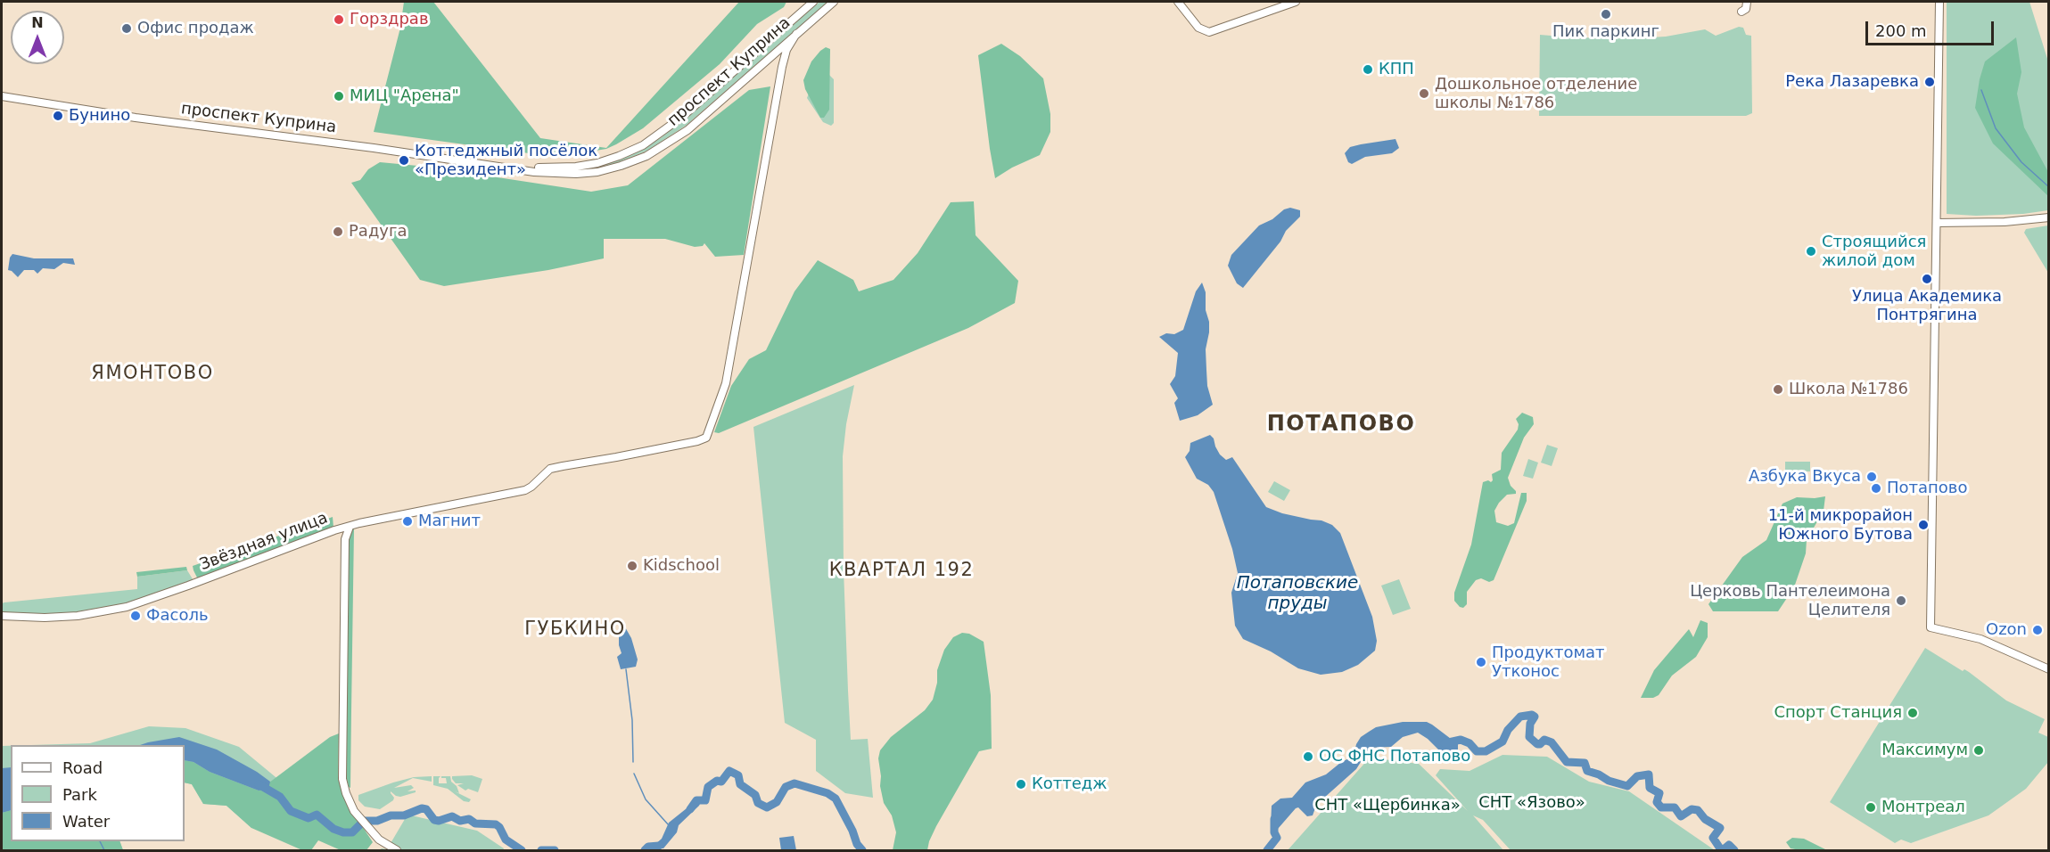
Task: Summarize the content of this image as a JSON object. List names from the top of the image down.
{
  "streets": {
    "street": ["проспект Куприна", "Звёздная улица"]
  },
  "districts": [
    "ЯМОНТОВО",
    "ПОТАПОВО",
    "КВАРТАЛ 192",
    "ГУБКИНО"
  ],
  "water": ["Потаповские пруды"],
  "parks": ["СНТ «Язово»", "СНТ «Щербинка»"],
  "places": [
    "Пик паркинг",
    "Горздрав",
    "Офис продаж",
    "КПП",
    "Река Лазаревка",
    "Дошкольное отделение школы №1786",
    "МИЦ \"Арена\"",
    "Бунино",
    "Коттеджный посёлок «Президент»",
    "Радуга",
    "Строящийся жилой дом",
    "Улица Академика Понтрягина",
    "Школа №1786",
    "Азбука Вкуса",
    "Потапово",
    "Магнит",
    "11-й микрорайон Южного Бутова",
    "Kidschool",
    "Церковь Пантелеимона Целителя",
    "Фасоль",
    "Ozon",
    "Продуктомат Утконос",
    "Спорт Станция",
    "Максимум",
    "ОС ФНС Потапово",
    "Коттедж",
    "Монтреал"
  ],
  "legend": ["Road", "Park", "Water"],
  "scale_bar": "200 m",
  "north": "top"
}
